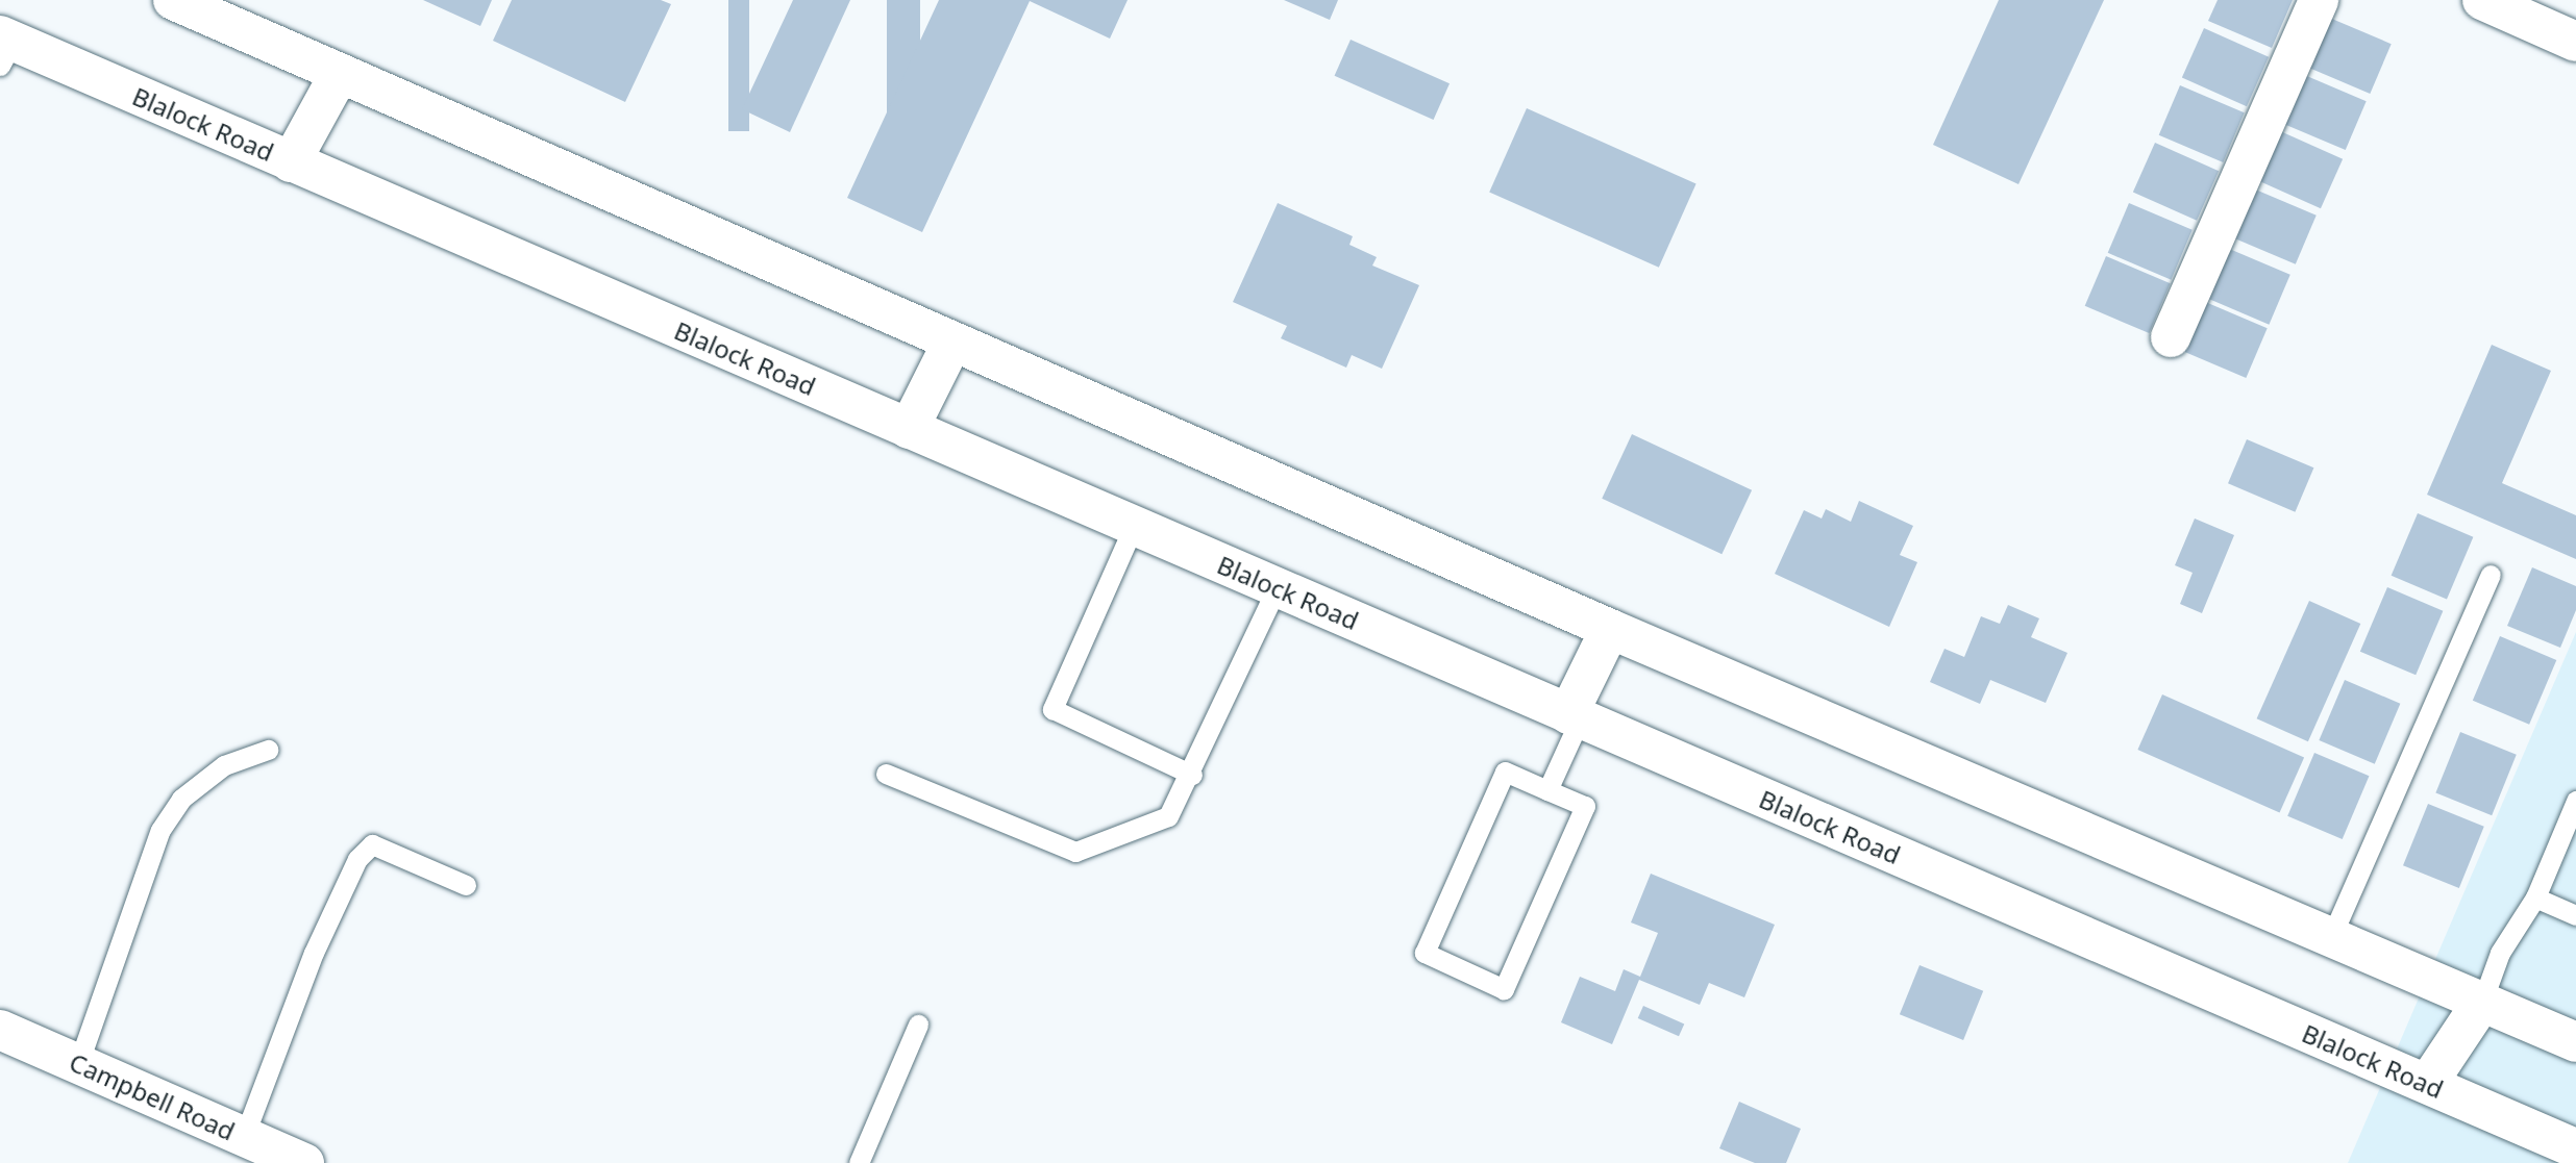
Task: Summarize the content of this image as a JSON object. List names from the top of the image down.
{
  "streets": {
    "main road": ["Blalock Road", "Campbell Road"]
  }
}
